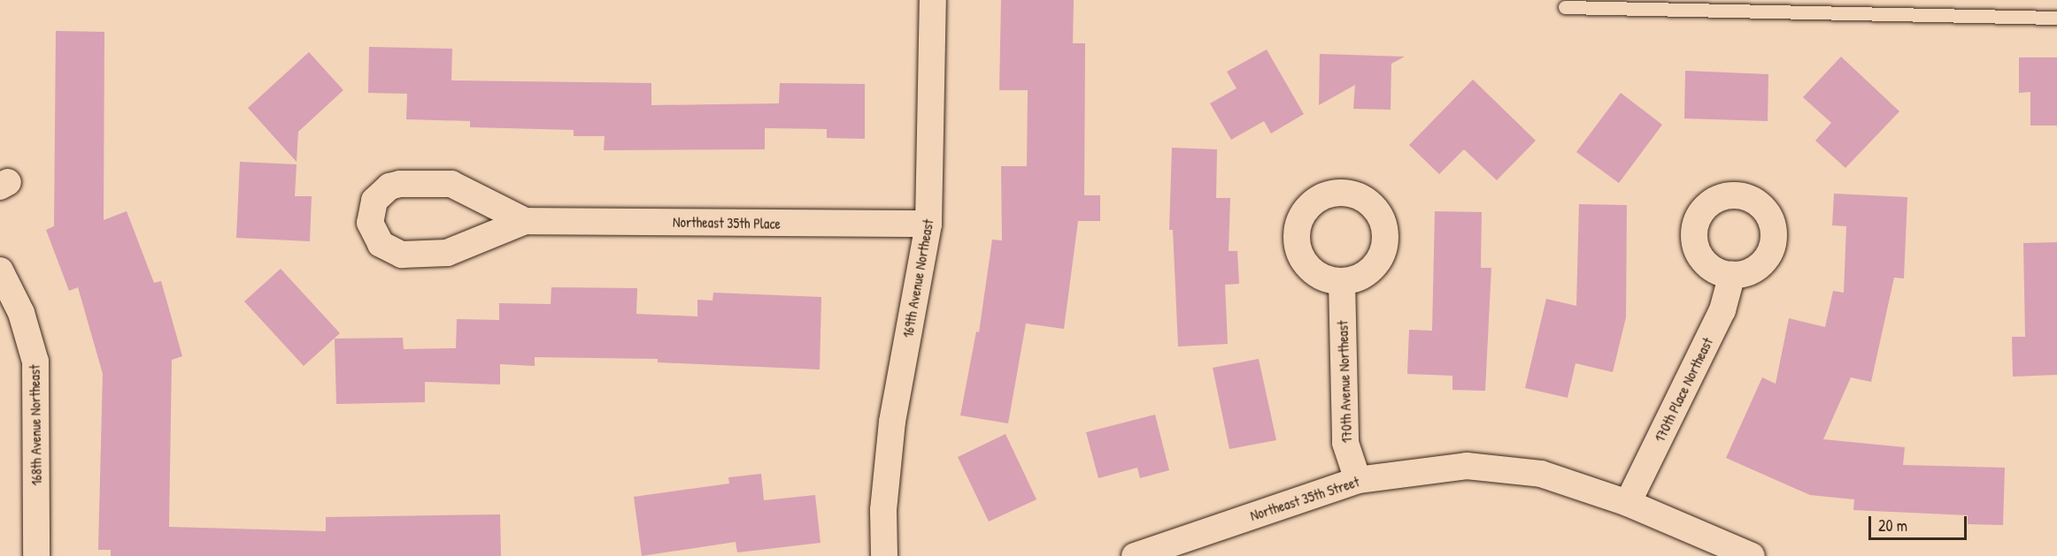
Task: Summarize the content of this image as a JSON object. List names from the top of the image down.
{
  "streets": {
    "street": [
      "Northeast 35th Place",
      "169th Avenue Northeast",
      "170th Avenue Northeast",
      "170th Place Northeast",
      "168th Avenue Northeast",
      "Northeast 35th Street"
    ]
  },
  "crossings": [
    ["Northeast 35th Place", "169th Avenue Northeast"],
    ["170th Avenue Northeast", "Northeast 35th Street"],
    ["170th Place Northeast", "Northeast 35th Street"]
  ],
  "scale_bar": "20 m"
}
